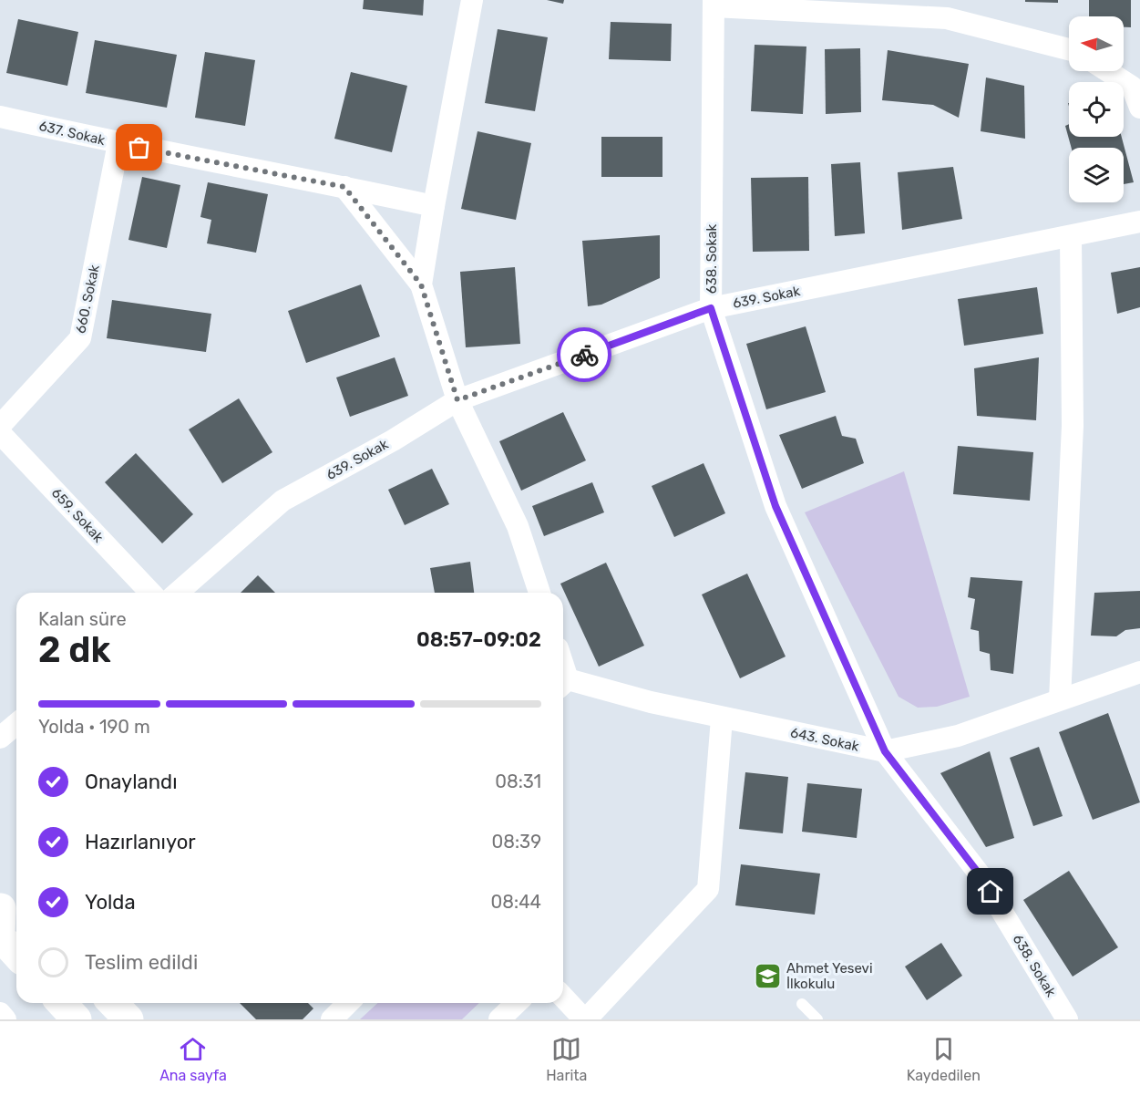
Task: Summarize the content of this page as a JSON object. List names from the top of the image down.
{
  "streets": {
    "street": [
      "637. Sokak",
      "638. Sokak",
      "639. Sokak",
      "660. Sokak",
      "659. Sokak",
      "643. Sokak"
    ]
  },
  "crossings": [
    ["637. Sokak", "660. Sokak"],
    ["638. Sokak", "639. Sokak"],
    ["638. Sokak", "643. Sokak"]
  ],
  "places": {
    "school or university": ["Ahmet Yesevi İlkokulu"]
  },
  "north": "left",
  "page": {
    "heading": ["2 dk", "Kalan süre", "08:57–09:02"],
    "bar": "Yolda · 190 m",
    "list": [
      ["Onaylandı", "08:31"],
      ["Hazırlanıyor", "08:39"],
      ["Yolda", "08:44"],
      "Teslim edildi"
    ],
    "tabs": ["Ana sayfa", "Harita", "Kaydedilen"]
  }
}
